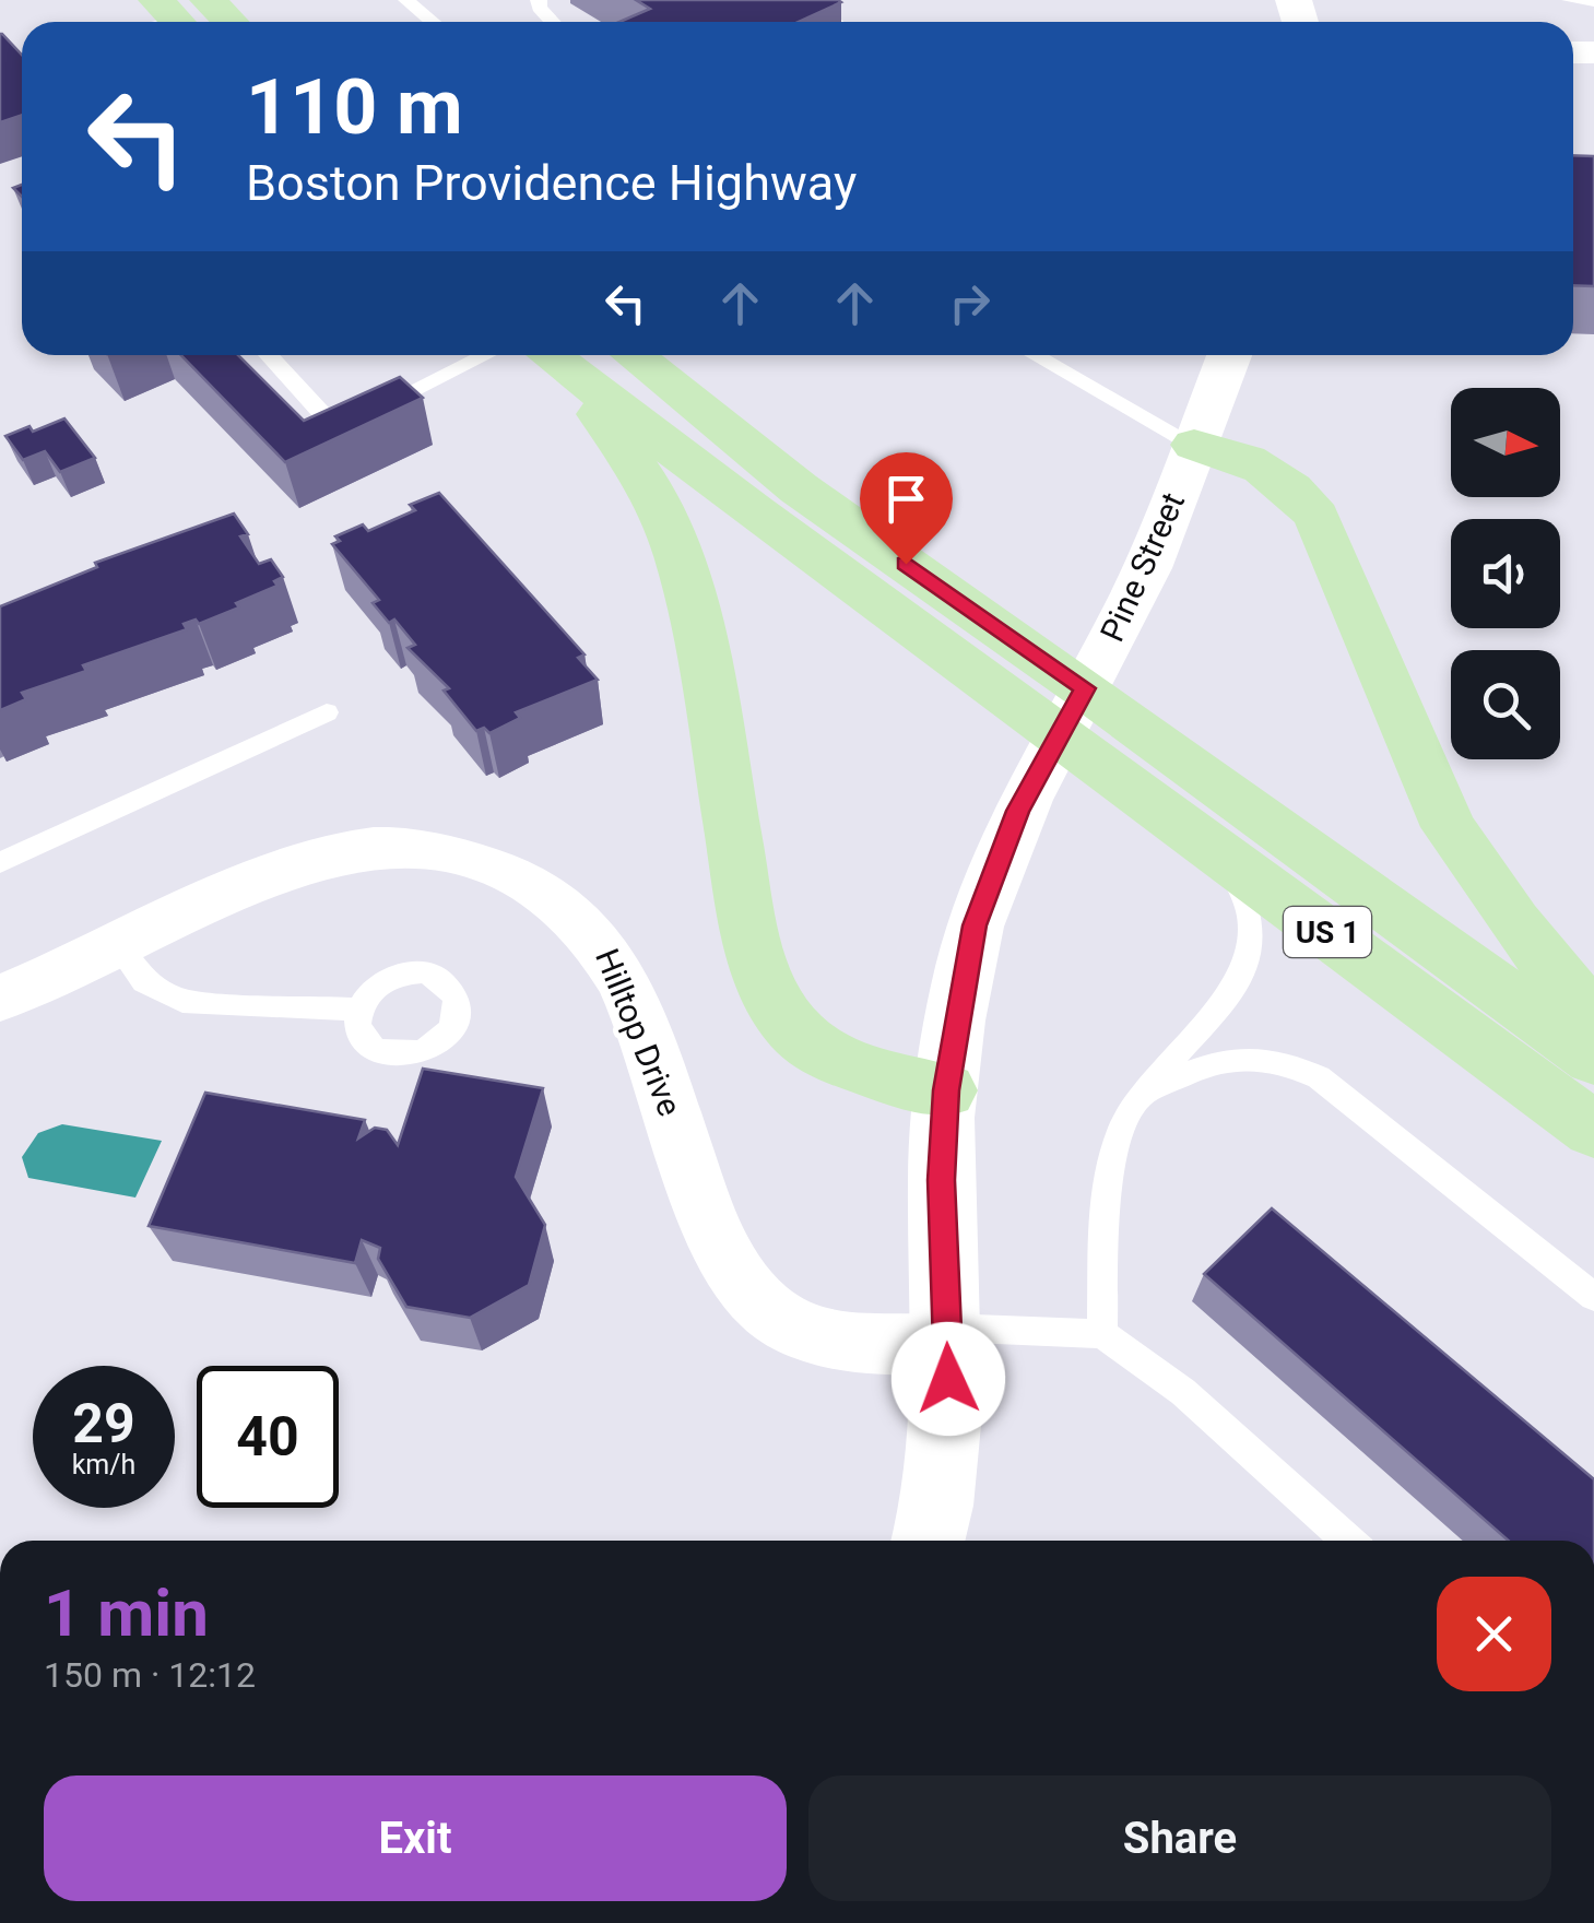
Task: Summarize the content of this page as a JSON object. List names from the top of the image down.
{
  "streets": {
    "main road": ["US 1"],
    "street": ["Pine Street", "Hilltop Drive"]
  },
  "crossings": [
    ["Pine Street", "US 1"],
    ["Pine Street", "Hilltop Drive"]
  ],
  "north": "right",
  "page": {
    "turn": ["110 m", "Boston Providence Highway"],
    "speed": "29 km/h",
    "limit": "40",
    "heading": ["1 min", "150 m · 12:12"],
    "buttons": ["Exit", "Share"]
  }
}
